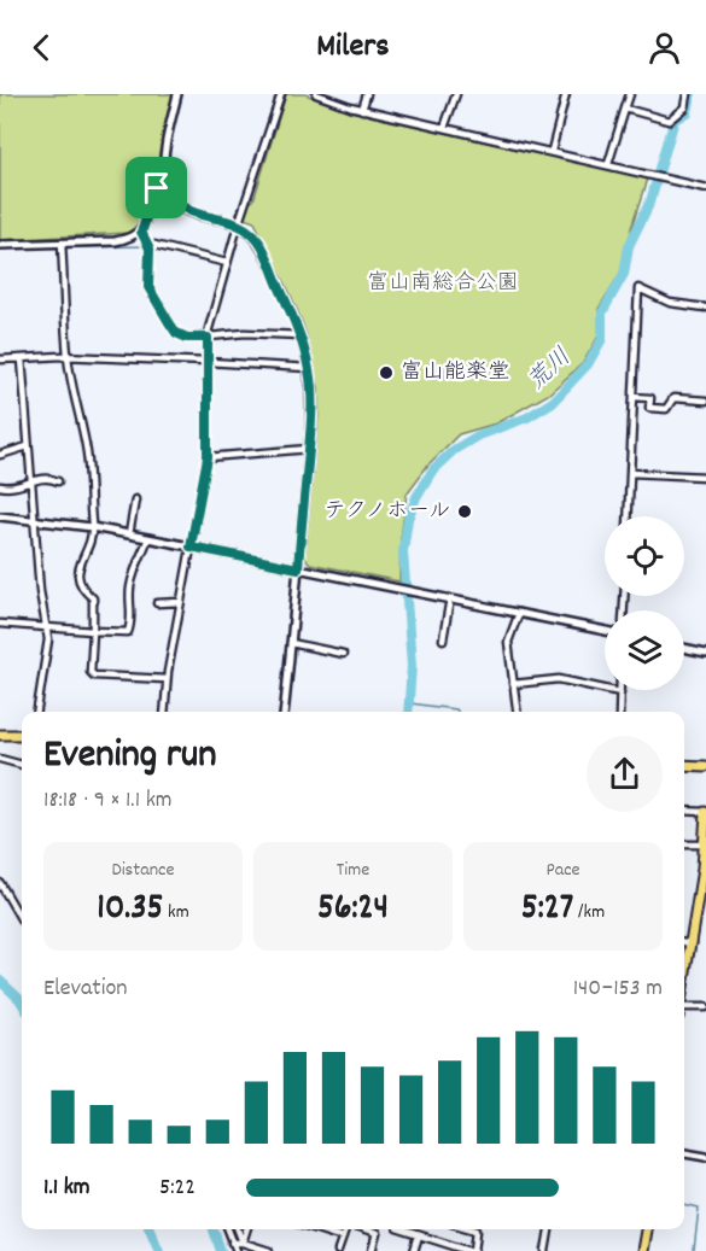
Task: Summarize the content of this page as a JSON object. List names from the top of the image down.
{
  "water": ["荒川"],
  "parks": ["富山南総合公園"],
  "places": ["富山能楽堂", "テクノホール"],
  "page": {
    "header": "Milers",
    "heading": ["Evening run", "18:18 · 9 × 1.1 km"],
    "stats": [
      ["Distance", "10.35 km"],
      ["Time", "56:24"],
      ["Pace", "5:27 /km"]
    ],
    "chart": ["Elevation", "140–153 m"],
    "list": [
      {
        "name": "1.1 km",
        "note": "5:22"
      }
    ]
  }
}
